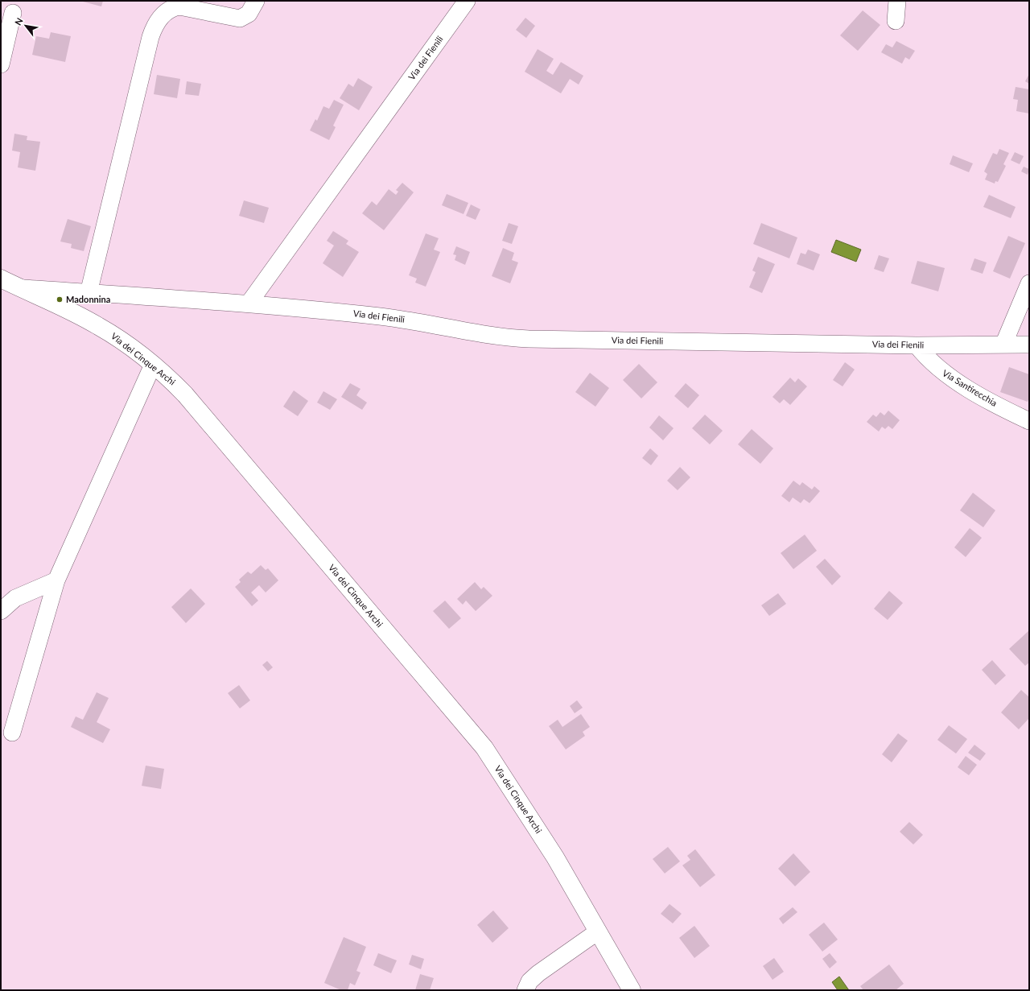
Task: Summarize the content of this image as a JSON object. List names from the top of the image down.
{
  "streets": {
    "main road": ["Via dei Cinque Archi"],
    "street": ["Via dei Fienili", "Via Santirecchia"]
  },
  "crossings": [
    ["Via dei Fienili", "Via dei Cinque Archi"],
    ["Via dei Fienili", "Via Santirecchia"]
  ],
  "places": ["Madonnina"],
  "north": "top left"
}
